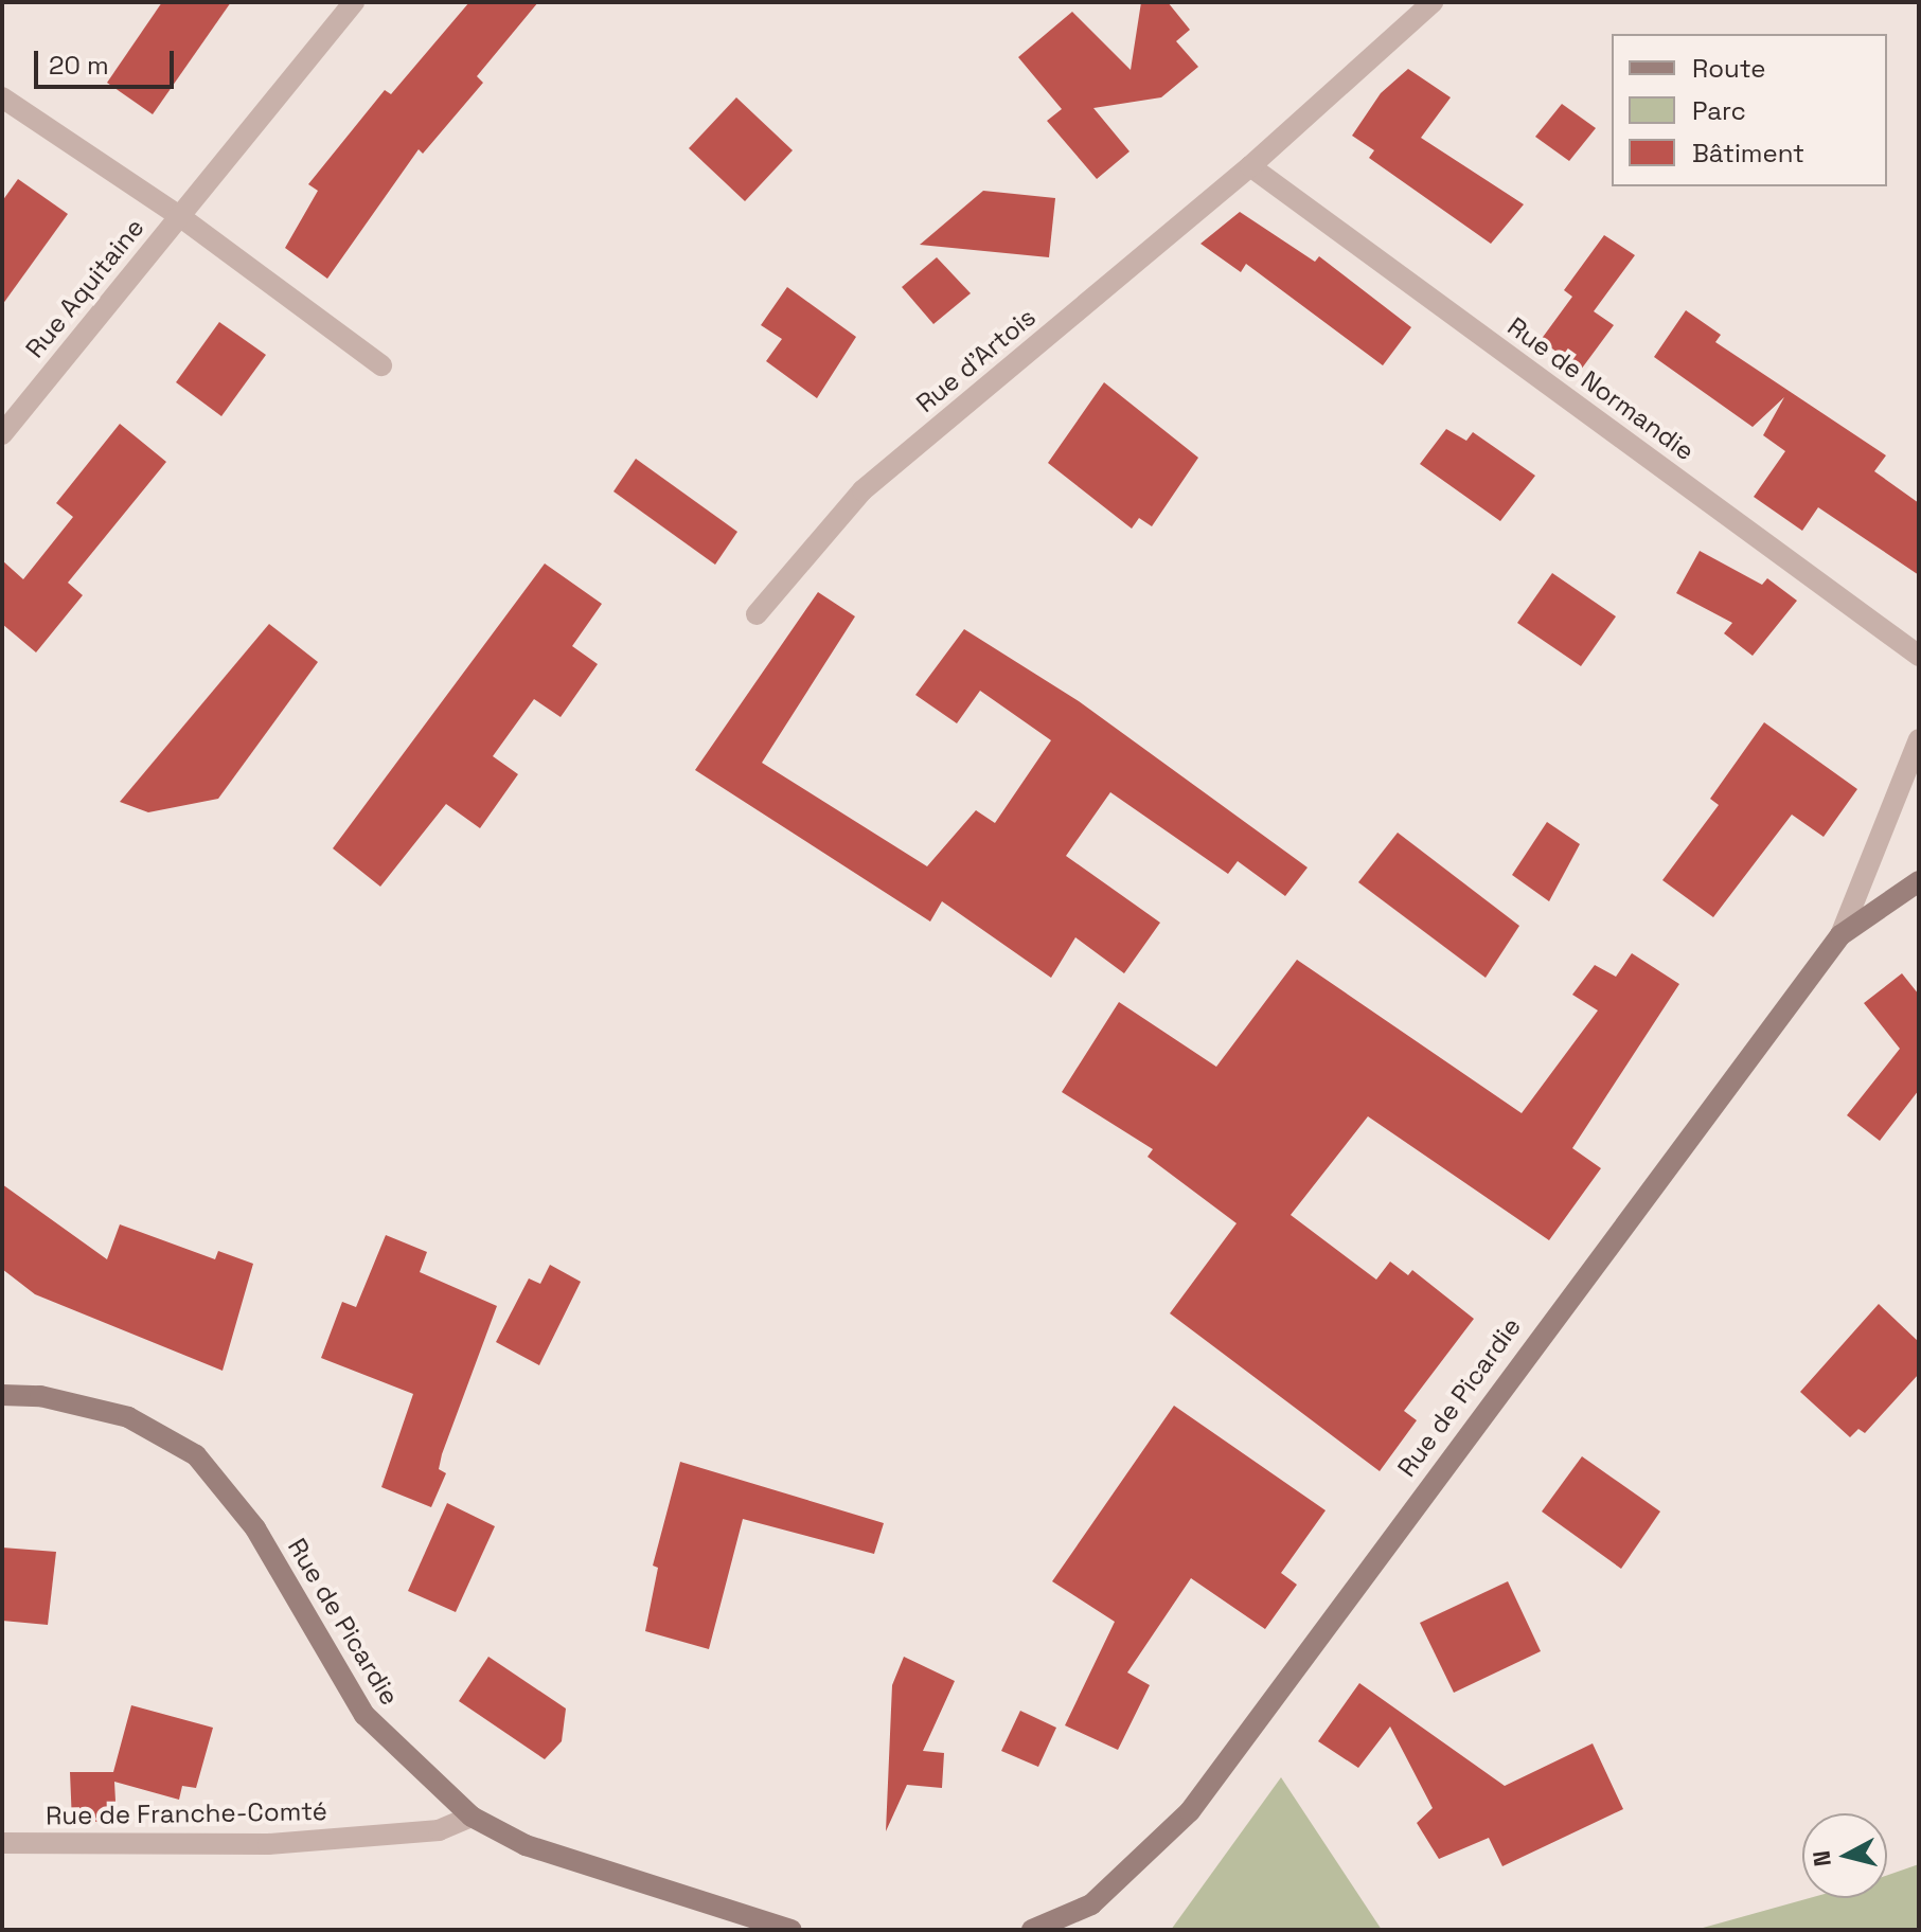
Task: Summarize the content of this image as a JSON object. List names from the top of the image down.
{
  "streets": {
    "street": [
      "Rue Aquitaine",
      "Rue d'Artois",
      "Rue de Normandie",
      "Rue de Picardie",
      "Rue de Franche-Comté"
    ]
  },
  "crossings": [
    ["Rue d'Artois", "Rue de Normandie"],
    ["Rue de Picardie", "Rue de Franche-Comté"]
  ],
  "legend": ["Route", "Parc", "Bâtiment"],
  "scale_bar": "20 m",
  "north": "left"
}
